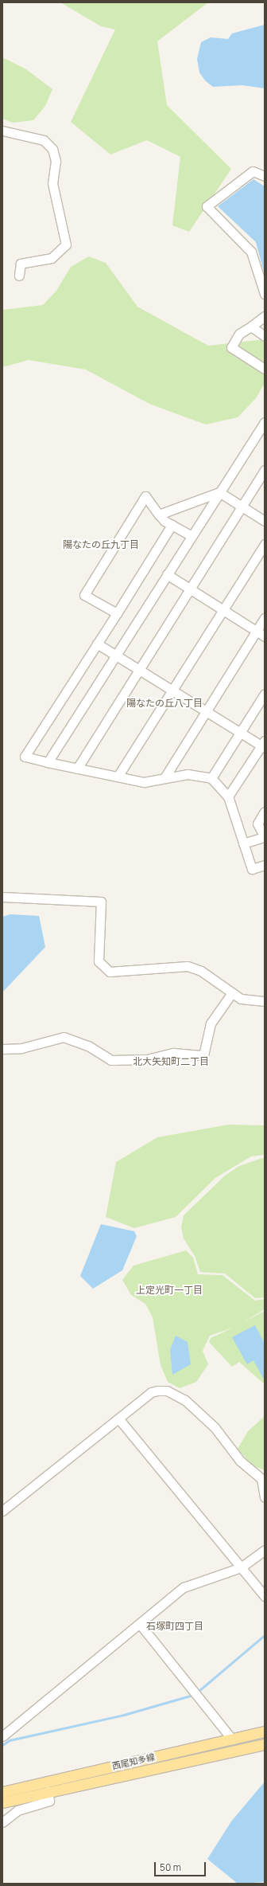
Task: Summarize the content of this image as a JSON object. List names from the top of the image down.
{
  "streets": {
    "main road": ["西尾知多線"]
  },
  "districts": [
    "陽なたの丘九丁目",
    "陽なたの丘八丁目",
    "北大矢知町二丁目",
    "上定光町一丁目",
    "石塚町四丁目"
  ],
  "scale_bar": "50 m"
}
